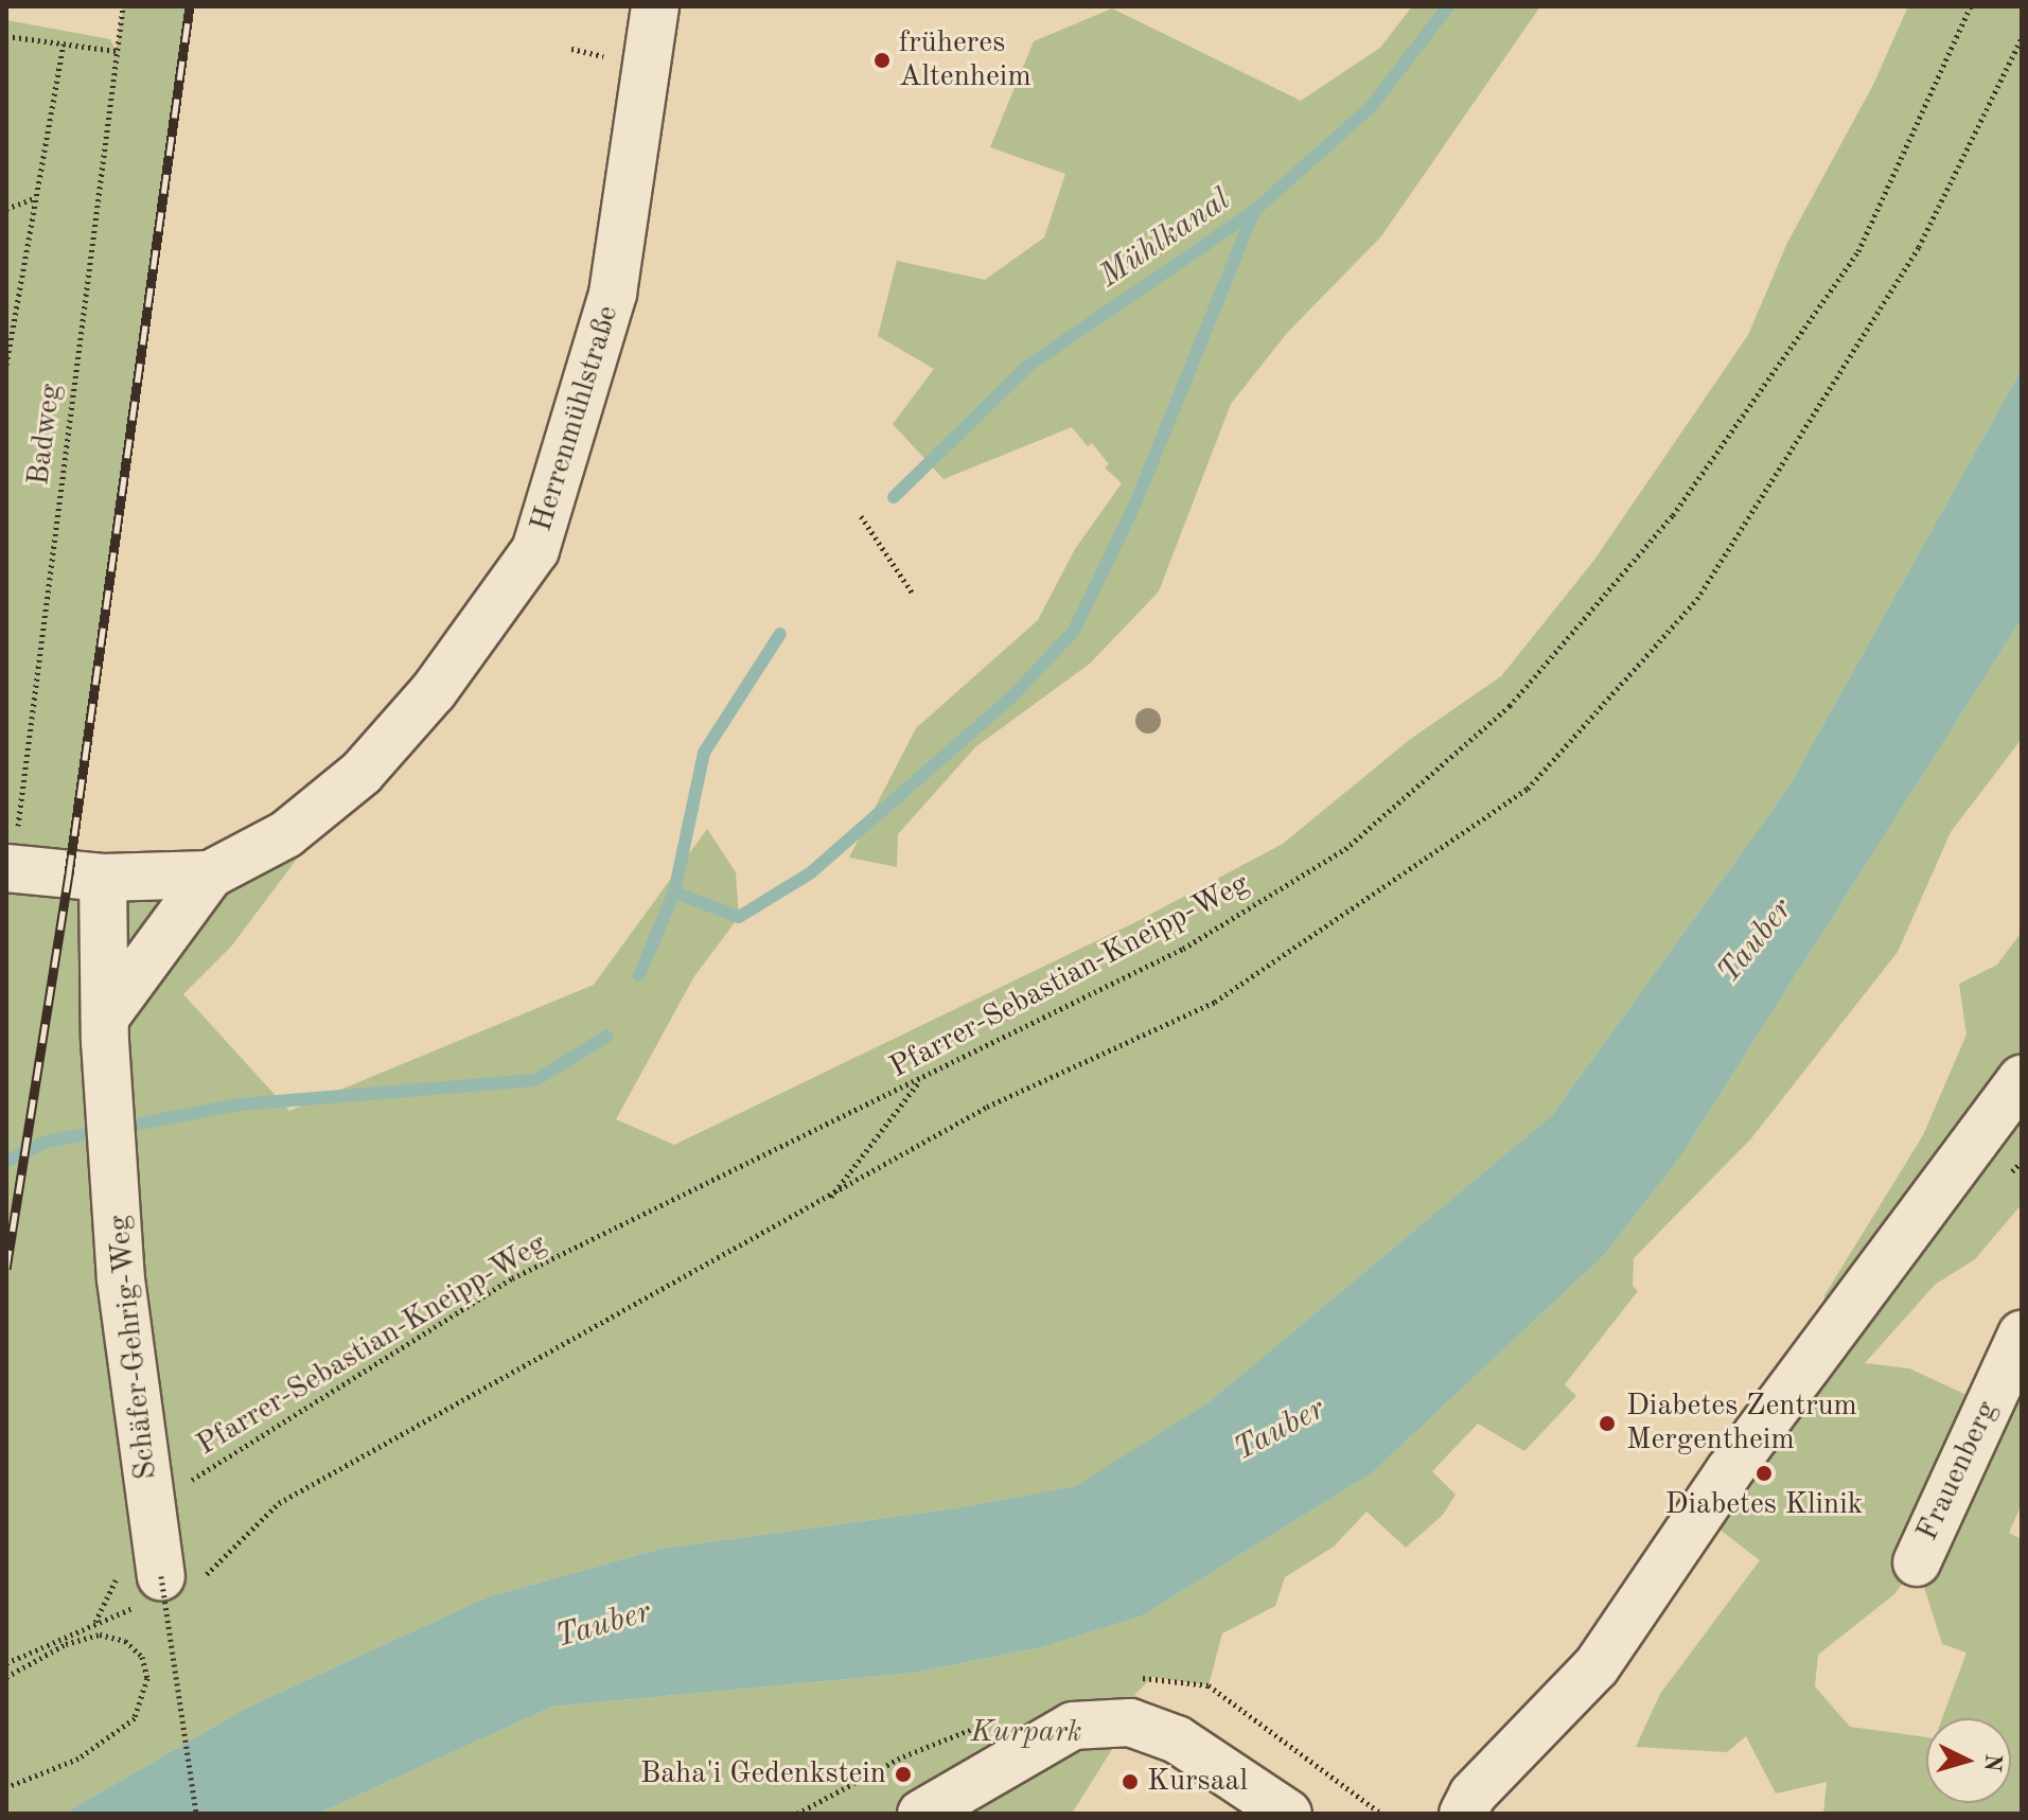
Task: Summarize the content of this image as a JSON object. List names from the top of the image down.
{
  "streets": {
    "street": ["Herrenmühlstraße", "Schäfer-Gehrig-Weg", "Frauenberg"],
    "path": ["Badweg", "Pfarrer-Sebastian-Kneipp-Weg"]
  },
  "crossings": [
    ["Pfarrer-Sebastian-Kneipp-Weg", "Schäfer-Gehrig-Weg"]
  ],
  "water": ["Mühlkanal", "Tauber"],
  "parks": ["Kurpark"],
  "places": [
    "früheres Altenheim",
    "Diabetes Zentrum Mergentheim",
    "Diabetes Klinik",
    "Baha'i Gedenkstein",
    "Kursaal"
  ],
  "north": "right"
}
